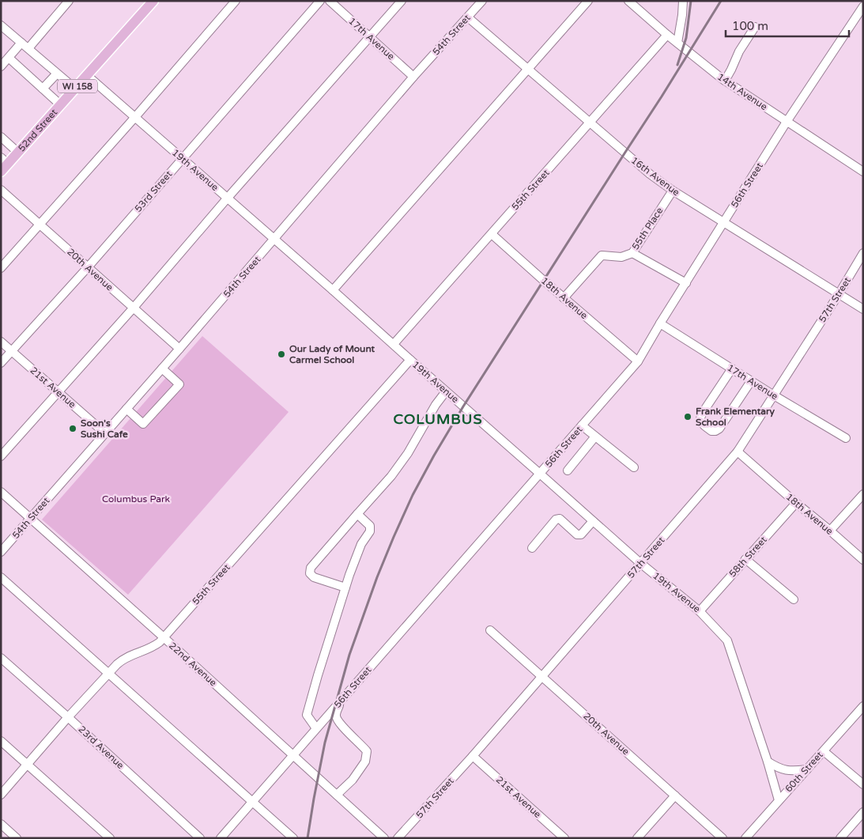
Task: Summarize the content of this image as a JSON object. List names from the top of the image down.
{
  "streets": {
    "main road": ["WI 158", "52nd Street"],
    "street": [
      "54th Street",
      "17th Avenue",
      "14th Avenue",
      "19th Avenue",
      "16th Avenue",
      "56th Street",
      "55th Street",
      "53rd Street",
      "55th Place",
      "20th Avenue",
      "18th Avenue",
      "57th Street",
      "21st Avenue",
      "58th Street",
      "22nd Avenue",
      "23rd Avenue",
      "60th Street"
    ]
  },
  "crossings": [
    ["54th Street", "17th Avenue"],
    ["54th Street", "19th Avenue"],
    ["54th Street", "16th Avenue"],
    ["54th Street", "20th Avenue"],
    ["54th Street", "21st Avenue"],
    ["54th Street", "22nd Avenue"],
    ["17th Avenue", "56th Street"],
    ["17th Avenue", "57th Street"],
    ["14th Avenue", "56th Street"],
    ["14th Avenue", "55th Street"],
    ["52nd Street", "19th Avenue"],
    ["19th Avenue", "56th Street"],
    ["19th Avenue", "55th Street"],
    ["19th Avenue", "53rd Street"],
    ["19th Avenue", "57th Street"],
    ["19th Avenue", "58th Street"],
    ["19th Avenue", "60th Street"],
    ["16th Avenue", "56th Street"],
    ["16th Avenue", "55th Street"],
    ["16th Avenue", "55th Place"],
    ["16th Avenue", "57th Street"],
    ["56th Street", "18th Avenue"],
    ["56th Street", "22nd Avenue"],
    ["55th Street", "18th Avenue"],
    ["55th Street", "22nd Avenue"],
    ["55th Street", "23rd Avenue"],
    ["53rd Street", "20th Avenue"],
    ["53rd Street", "21st Avenue"],
    ["55th Place", "18th Avenue"],
    ["20th Avenue", "57th Street"],
    ["18th Avenue", "57th Street"],
    ["18th Avenue", "58th Street"],
    ["57th Street", "21st Avenue"]
  ],
  "districts": ["COLUMBUS"],
  "parks": ["Columbus Park"],
  "places": ["Our Lady of Mount Carmel School", "Frank Elementary School", "Soon's Sushi Cafe"],
  "scale_bar": "100 m"
}
